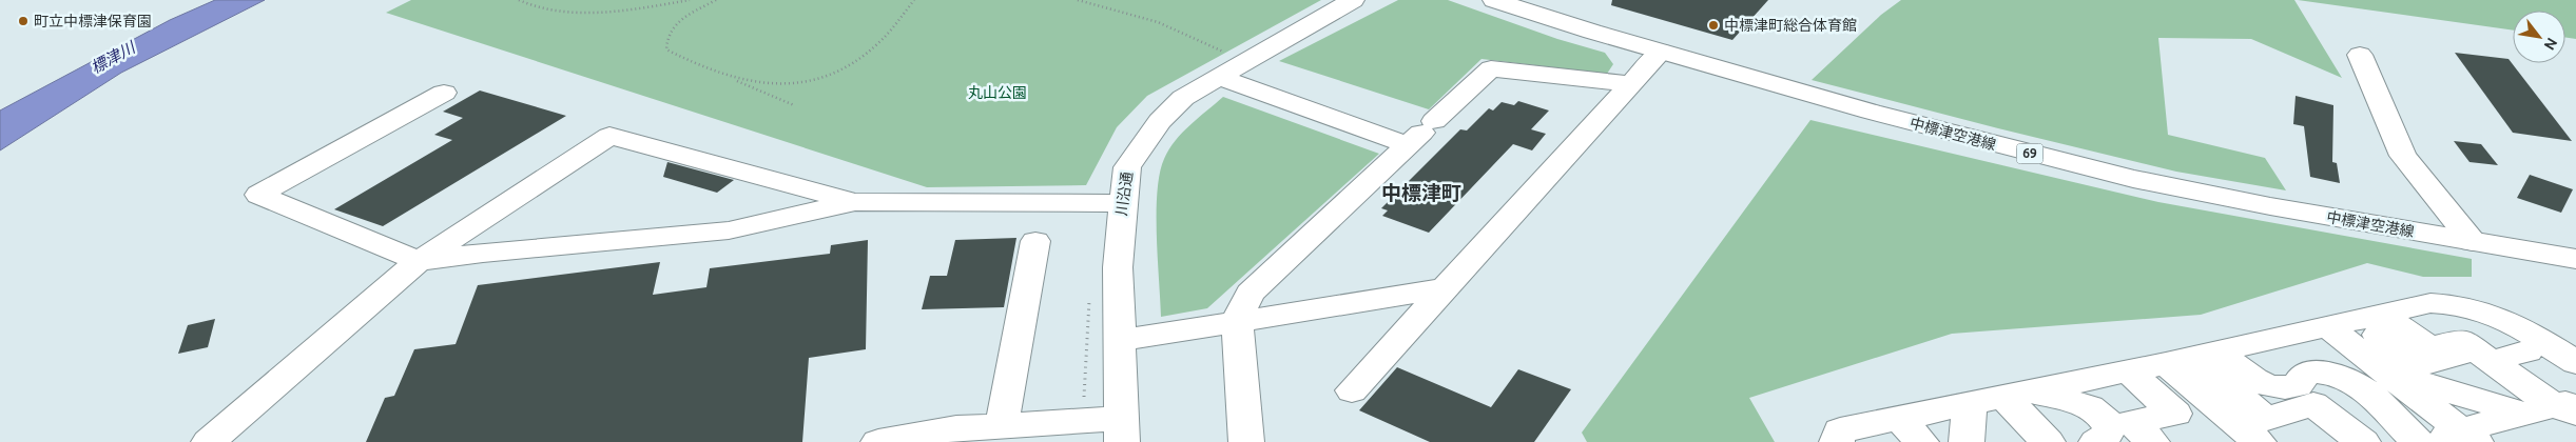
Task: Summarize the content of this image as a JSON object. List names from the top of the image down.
{
  "streets": {
    "main road": ["中標津空港線", "69", "川沿通"]
  },
  "districts": ["中標津町"],
  "water": ["標津川"],
  "parks": ["丸山公園"],
  "places": ["町立中標津保育園", "中標津町総合体育館"],
  "north": "bottom right"
}
